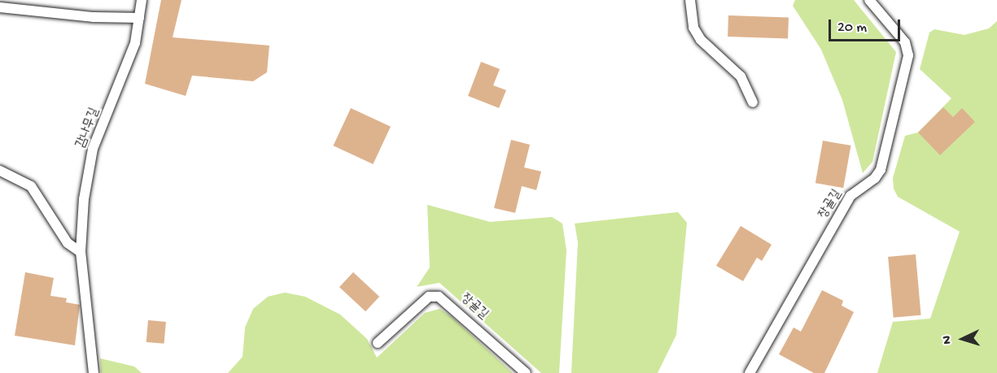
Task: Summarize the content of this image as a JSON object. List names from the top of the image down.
{
  "streets": {
    "lane": ["감나무길", "장골길"]
  },
  "scale_bar": "20 m",
  "north": "left"
}
